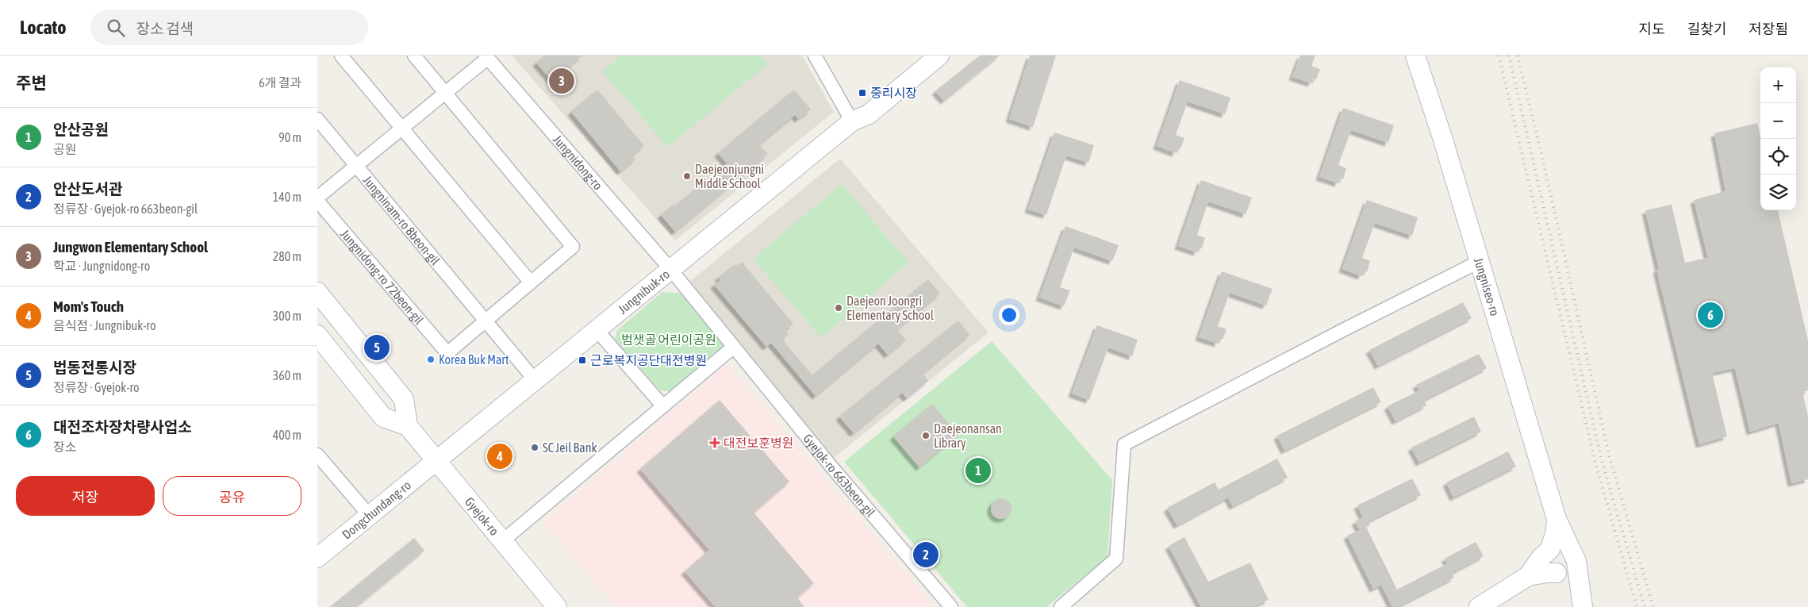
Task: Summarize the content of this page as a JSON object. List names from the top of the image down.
{
  "streets": {
    "main road": [
      "Jungniseo-ro",
      "Jungnibuk-ro",
      "Dongchundang-ro",
      "Gyejok-ro"
    ],
    "street": [
      "Jungnidong-ro",
      "Jungninam-ro 8beon-gil",
      "Jungnidong-ro 72beon-gil",
      "Gyejok-ro 663beon-gil"
    ]
  },
  "crossings": [
    ["Jungnidong-ro", "Jungnibuk-ro"],
    ["Jungnidong-ro", "Gyejok-ro 663beon-gil"],
    ["Jungninam-ro 8beon-gil", "Jungnidong-ro 72beon-gil"],
    ["Jungninam-ro 8beon-gil", "Jungnibuk-ro"],
    ["Jungnibuk-ro", "Gyejok-ro 663beon-gil"],
    ["Jungnibuk-ro", "Dongchundang-ro"],
    ["Jungnibuk-ro", "Gyejok-ro"],
    ["Dongchundang-ro", "Gyejok-ro"]
  ],
  "parks": ["범샛골 어린이공원"],
  "places": {
    "transit": ["중리시장", "근로복지공단대전병원"],
    "other": [
      "Daejeonjungni Middle School",
      "Daejeon Joongri Elementary School",
      "Korea Buk Mart",
      "Daejeonansan Library",
      "SC Jeil Bank"
    ],
    "health": ["대전보훈병원"]
  },
  "page": {
    "header": "Locato",
    "search": "장소 검색",
    "nav": ["지도", "길찾기", "저장됨"],
    "heading": ["주변", "6개 결과"],
    "pins": [
      "3",
      "6",
      "5",
      "4",
      "1",
      "2"
    ],
    "map_buttons": ["+", "−"],
    "list": [
      {
        "mark": "1",
        "name": "안산공원",
        "note": "공원",
        "value": "90 m"
      },
      {
        "mark": "2",
        "name": "안산도서관",
        "note": "정류장 · Gyejok-ro 663beon-gil",
        "value": "140 m"
      },
      {
        "mark": "3",
        "name": "Jungwon Elementary School",
        "note": "학교 · Jungnidong-ro",
        "value": "280 m"
      },
      {
        "mark": "4",
        "name": "Mom's Touch",
        "note": "음식점 · Jungnibuk-ro",
        "value": "300 m"
      },
      {
        "mark": "5",
        "name": "법동전통시장",
        "note": "정류장 · Gyejok-ro",
        "value": "360 m"
      },
      {
        "mark": "6",
        "name": "대전조차장차량사업소",
        "note": "장소",
        "value": "400 m"
      }
    ],
    "buttons": ["저장", "공유"]
  }
}
